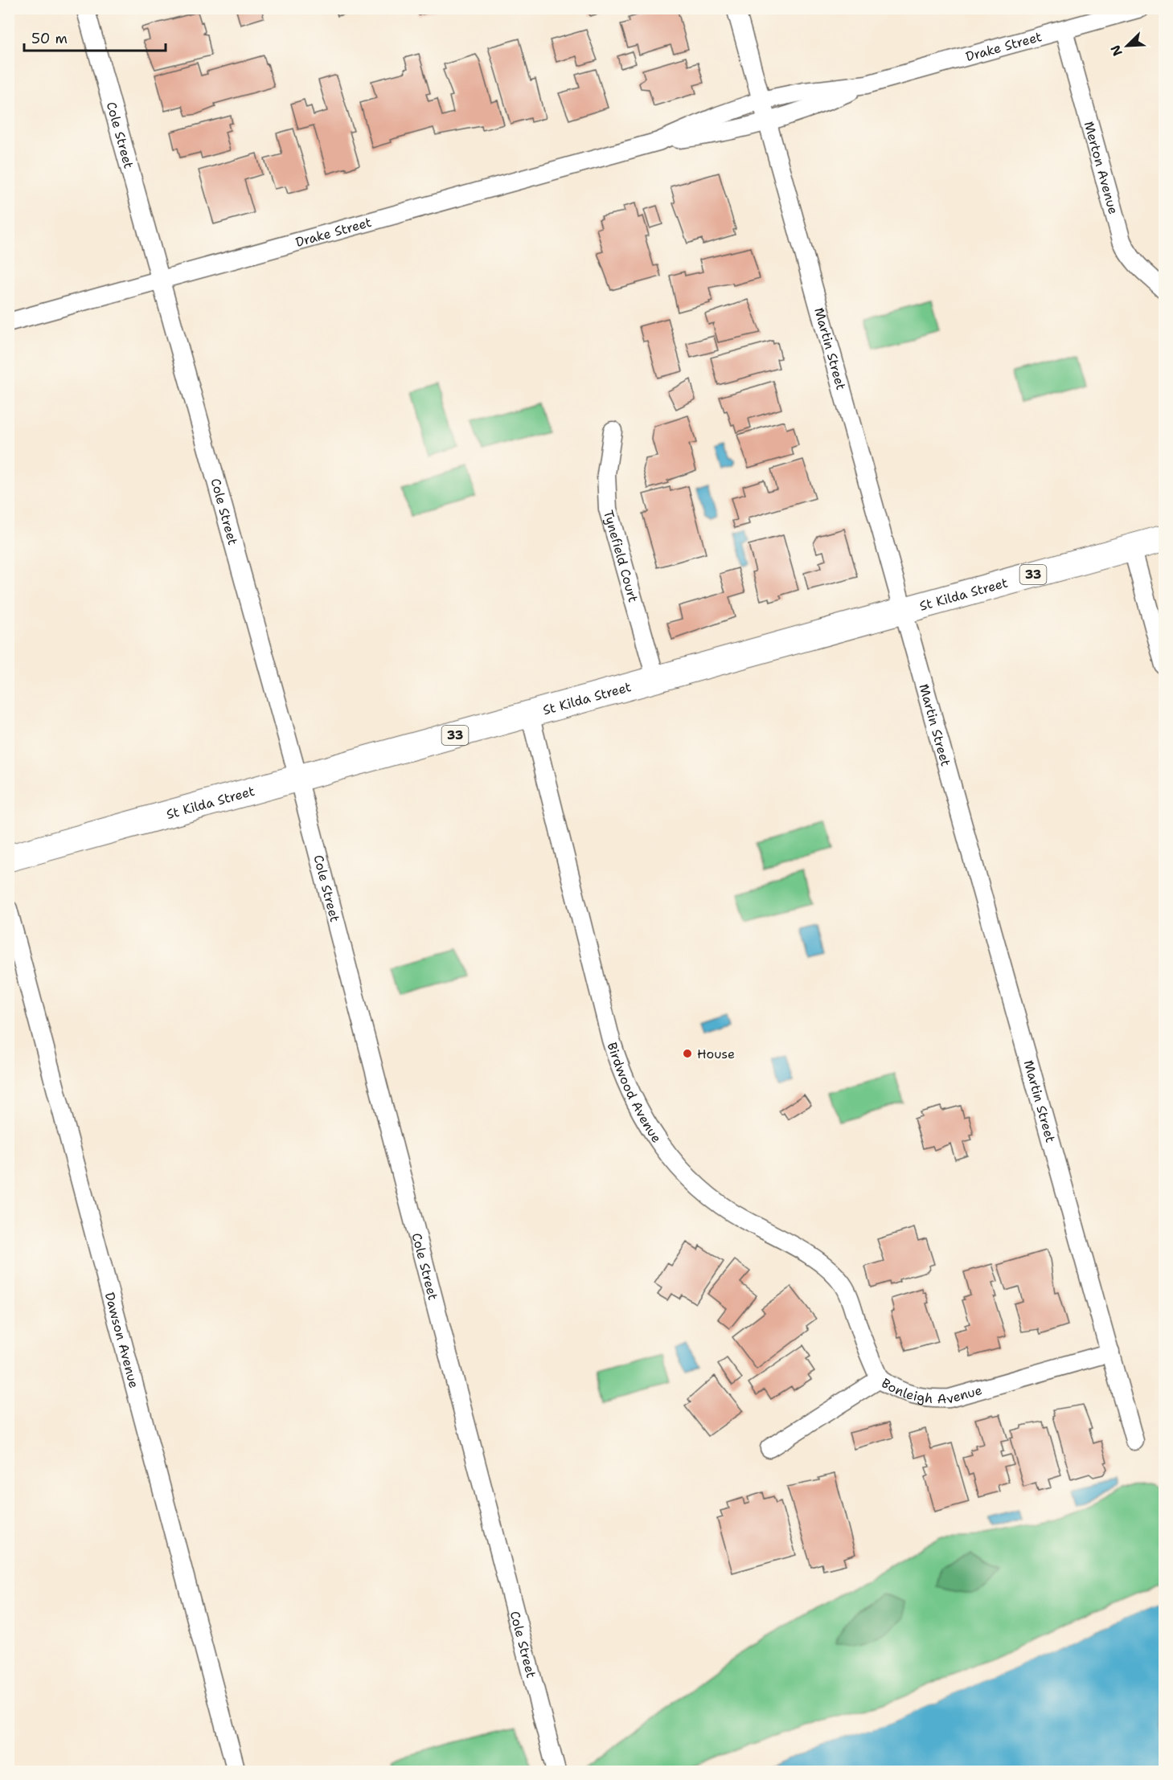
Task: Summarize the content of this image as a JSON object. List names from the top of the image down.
{
  "streets": {
    "main road": ["33", "St Kilda Street"],
    "street": [
      "Drake Street",
      "Cole Street",
      "Merton Avenue",
      "Martin Street",
      "Tynefield Court",
      "Birdwood Avenue",
      "Dawson Avenue",
      "Bonleigh Avenue"
    ]
  },
  "crossings": [
    ["Drake Street", "Cole Street"],
    ["Drake Street", "Merton Avenue"],
    ["Drake Street", "Martin Street"],
    ["Cole Street", "St Kilda Street"],
    ["Martin Street", "St Kilda Street"],
    ["Martin Street", "Bonleigh Avenue"],
    ["Tynefield Court", "St Kilda Street"],
    ["St Kilda Street", "Birdwood Avenue"],
    ["Birdwood Avenue", "Bonleigh Avenue"]
  ],
  "places": ["House"],
  "scale_bar": "50 m",
  "north": "bottom left"
}
